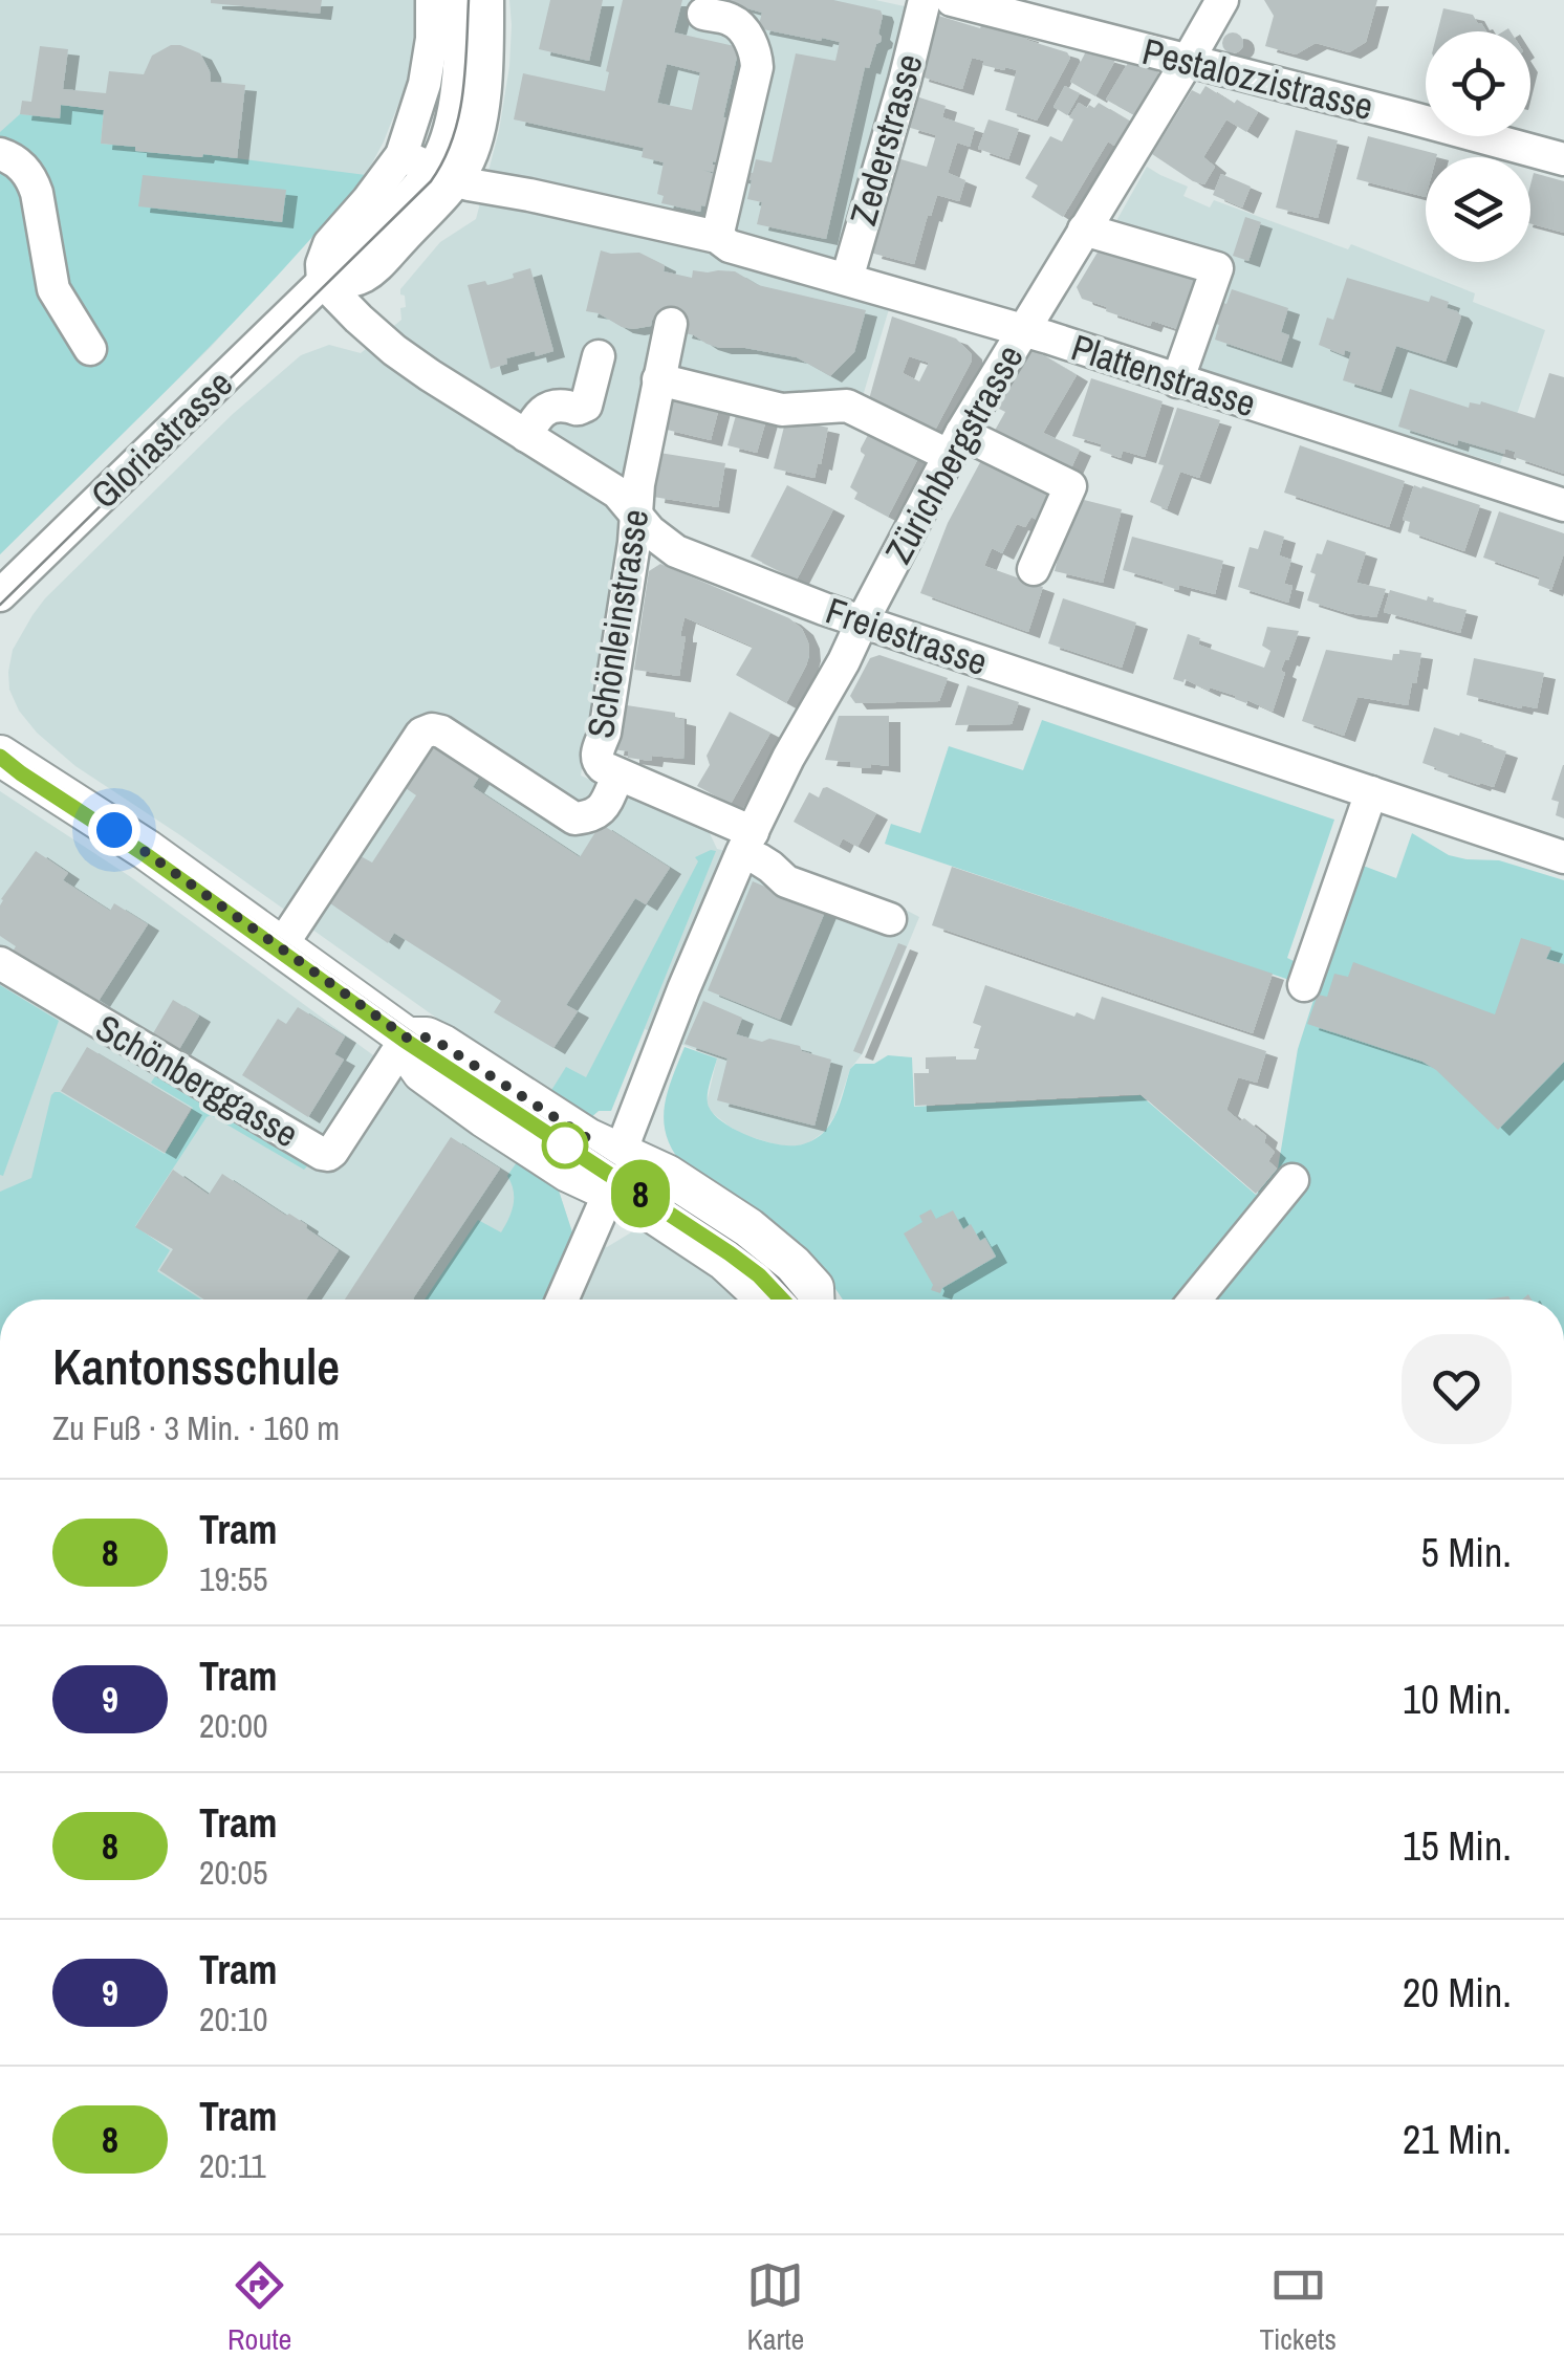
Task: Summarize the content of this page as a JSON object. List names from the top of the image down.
{
  "streets": {
    "street": [
      "Pestalozzistrasse",
      "Zederstrasse",
      "Plattenstrasse",
      "Gloriastrasse",
      "Zürichbergstrasse",
      "Schönleinstrasse",
      "Freiestrasse",
      "Schönberggasse"
    ]
  },
  "crossings": [
    ["Pestalozzistrasse", "Zürichbergstrasse"],
    ["Zederstrasse", "Plattenstrasse"],
    ["Plattenstrasse", "Gloriastrasse"],
    ["Plattenstrasse", "Zürichbergstrasse"],
    ["Gloriastrasse", "Freiestrasse"],
    ["Zürichbergstrasse", "Schönleinstrasse"],
    ["Zürichbergstrasse", "Freiestrasse"],
    ["Schönleinstrasse", "Freiestrasse"]
  ],
  "lines": ["tram line 8"],
  "page": {
    "on_map": "8",
    "heading": ["Kantonsschule", "Zu Fuß · 3 Min. · 160 m"],
    "list": [
      {
        "mark": "8",
        "name": "Tram",
        "note": "19:55",
        "value": "5 Min."
      },
      {
        "mark": "9",
        "name": "Tram",
        "note": "20:00",
        "value": "10 Min."
      },
      {
        "mark": "8",
        "name": "Tram",
        "note": "20:05",
        "value": "15 Min."
      },
      {
        "mark": "9",
        "name": "Tram",
        "note": "20:10",
        "value": "20 Min."
      },
      {
        "mark": "8",
        "name": "Tram",
        "note": "20:11",
        "value": "21 Min."
      }
    ],
    "tabs": ["Route", "Karte", "Tickets"]
  }
}
